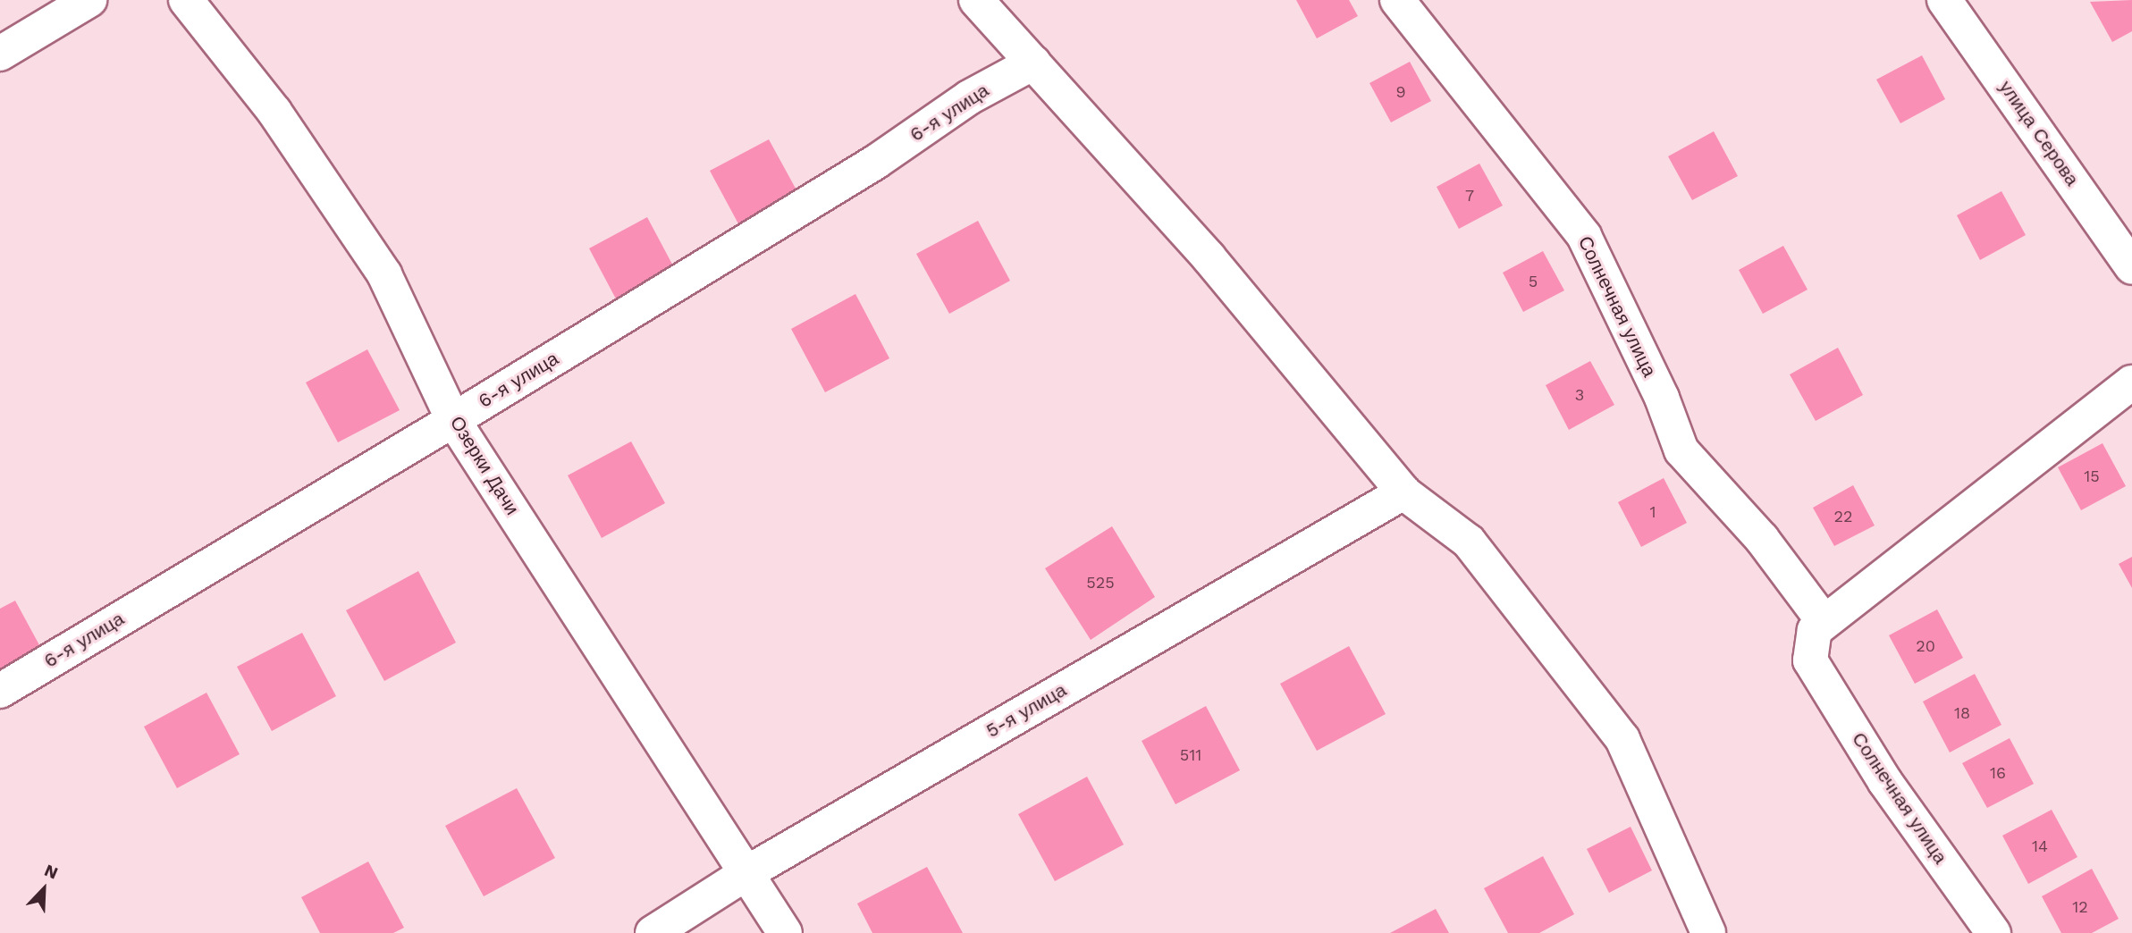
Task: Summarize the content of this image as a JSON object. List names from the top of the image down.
{
  "streets": {
    "street": [
      "6-я улица",
      "улица Серова",
      "Солнечная улица",
      "Озерки Дачи",
      "5-я улица"
    ]
  },
  "crossings": [
    ["6-я улица", "Озерки Дачи"],
    ["Озерки Дачи", "5-я улица"]
  ],
  "house_numbers": [
    "9",
    "7",
    "5",
    "3",
    "15",
    "1",
    "22",
    "525",
    "20",
    "18",
    "511",
    "16",
    "14",
    "12"
  ],
  "north": "top right"
}
